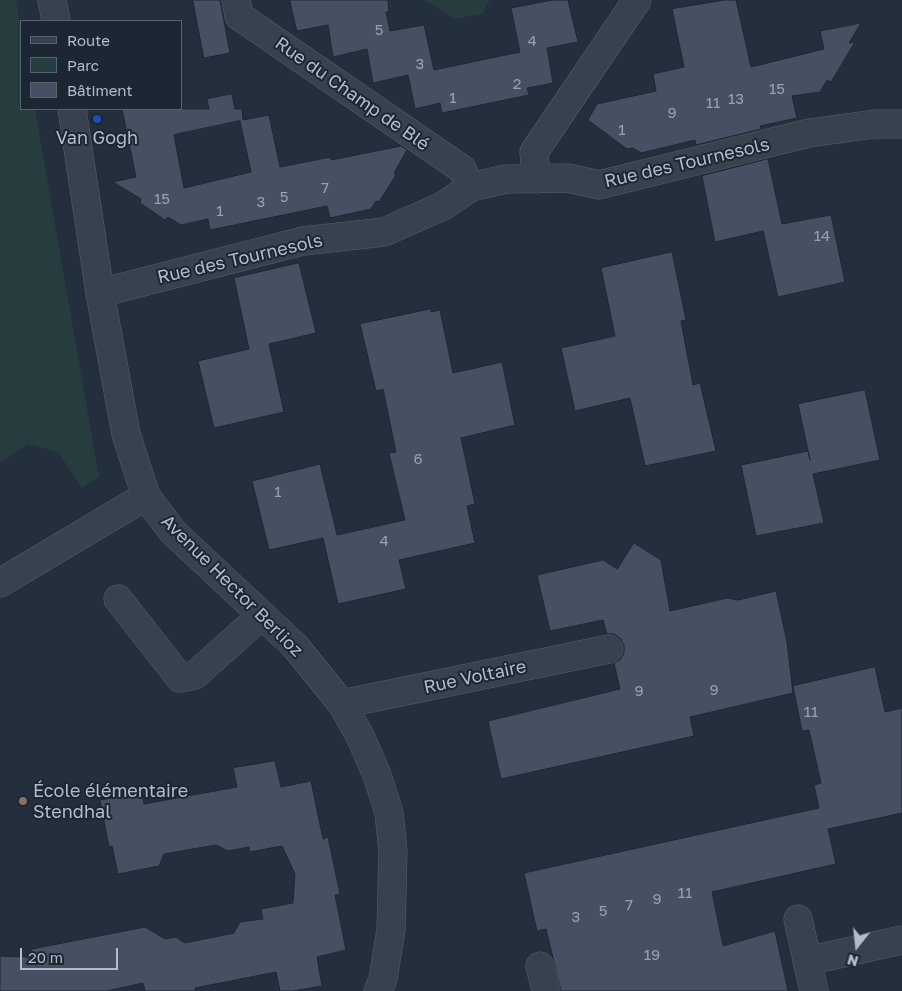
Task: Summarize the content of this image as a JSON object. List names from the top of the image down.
{
  "streets": {
    "street": [
      "Rue du Champ de Blé",
      "Rue des Tournesols",
      "Avenue Hector Berlioz",
      "Rue Voltaire"
    ]
  },
  "crossings": [
    ["Rue du Champ de Blé", "Rue des Tournesols"],
    ["Rue des Tournesols", "Avenue Hector Berlioz"],
    ["Avenue Hector Berlioz", "Rue Voltaire"]
  ],
  "places": ["Van Gogh", "École élémentaire Stendhal"],
  "house_numbers": [
    "5",
    "4",
    "3",
    "2",
    "15",
    "1",
    "13",
    "11",
    "9",
    "1",
    "7",
    "5",
    "15",
    "3",
    "1",
    "14",
    "6",
    "1",
    "4",
    "9",
    "9",
    "11",
    "11",
    "9",
    "7",
    "5",
    "3",
    "19"
  ],
  "legend": ["Route", "Parc", "Bâtiment"],
  "scale_bar": "20 m",
  "north": "bottom"
}
